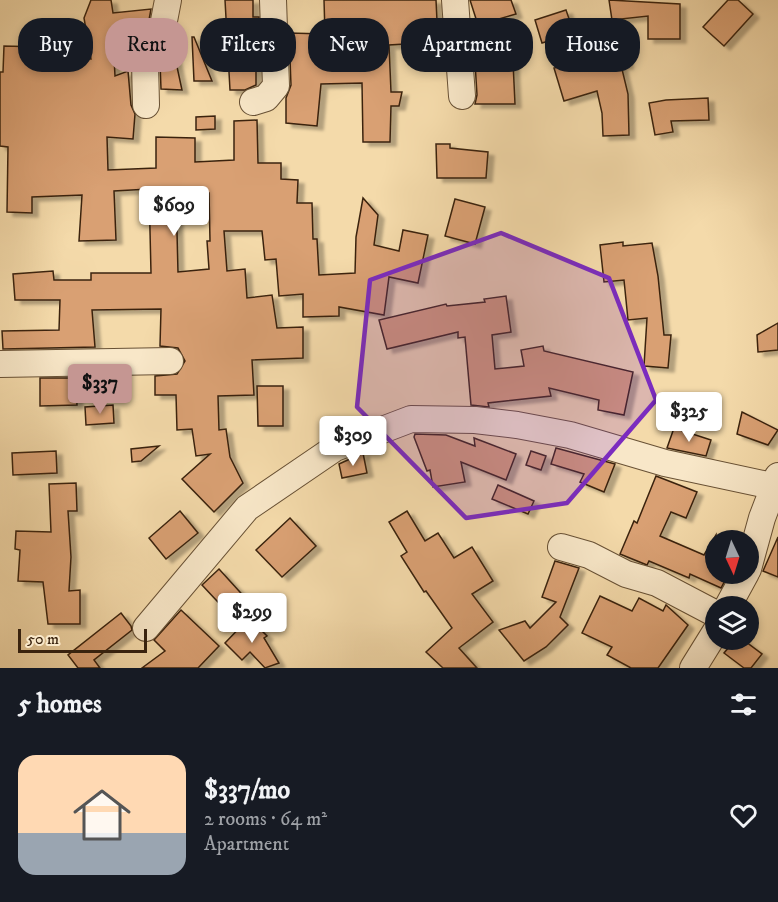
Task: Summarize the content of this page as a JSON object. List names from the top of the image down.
{
  "scale_bar": "50 m",
  "north": "bottom",
  "page": {
    "chip": [
      "Buy",
      "Rent",
      "Filters",
      "New",
      "Apartment",
      "House"
    ],
    "price": [
      "$609",
      "$337",
      "$325",
      "$309",
      "$299"
    ],
    "scale": "50 m",
    "heading": "5 homes",
    "list": [
      {
        "name": "$337/mo",
        "note": "2 rooms · 64 m² · Apartment"
      }
    ]
  }
}
